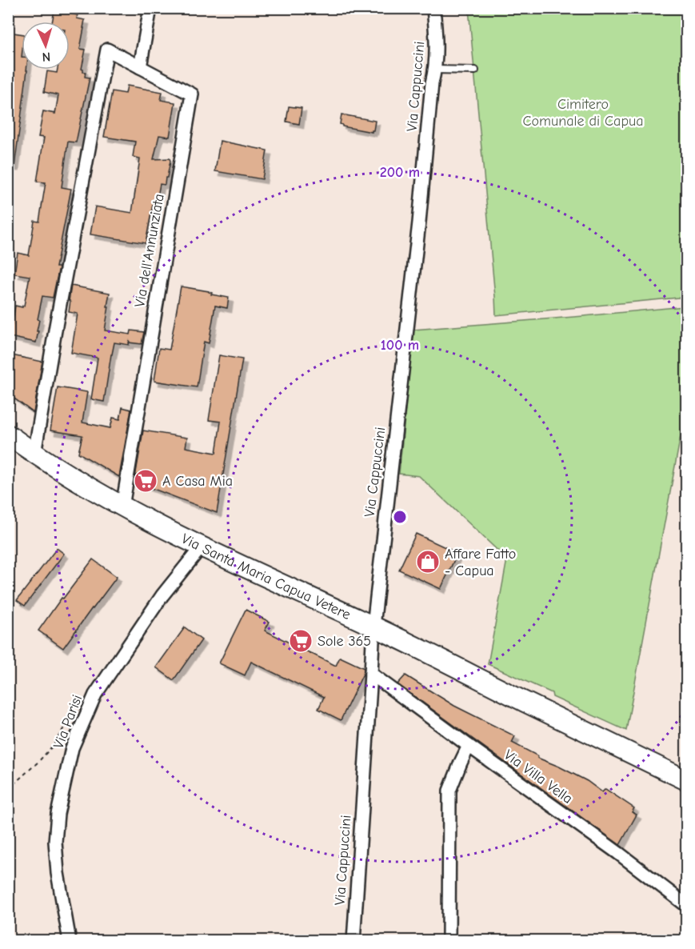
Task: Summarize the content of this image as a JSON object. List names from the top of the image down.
{
  "streets": {
    "main road": ["Via Santa Maria Capua Vetere"],
    "street": [
      "Via Cappuccini",
      "Via dell'Annunziata",
      "Via Parisi",
      "Via Villa Vella"
    ]
  },
  "crossings": [
    ["Via Cappuccini", "Via Santa Maria Capua Vetere"],
    ["Via Cappuccini", "Via Villa Vella"],
    ["Via dell'Annunziata", "Via Santa Maria Capua Vetere"],
    ["Via Santa Maria Capua Vetere", "Via Parisi"]
  ],
  "parks": ["Cimitero Comunale di Capua"],
  "places": {
    "supermarket": ["A Casa Mia", "Sole 365"],
    "shop": ["Affare Fatto - Capua"]
  },
  "north": "bottom",
  "rings": ["200 m", "100 m"]
}
